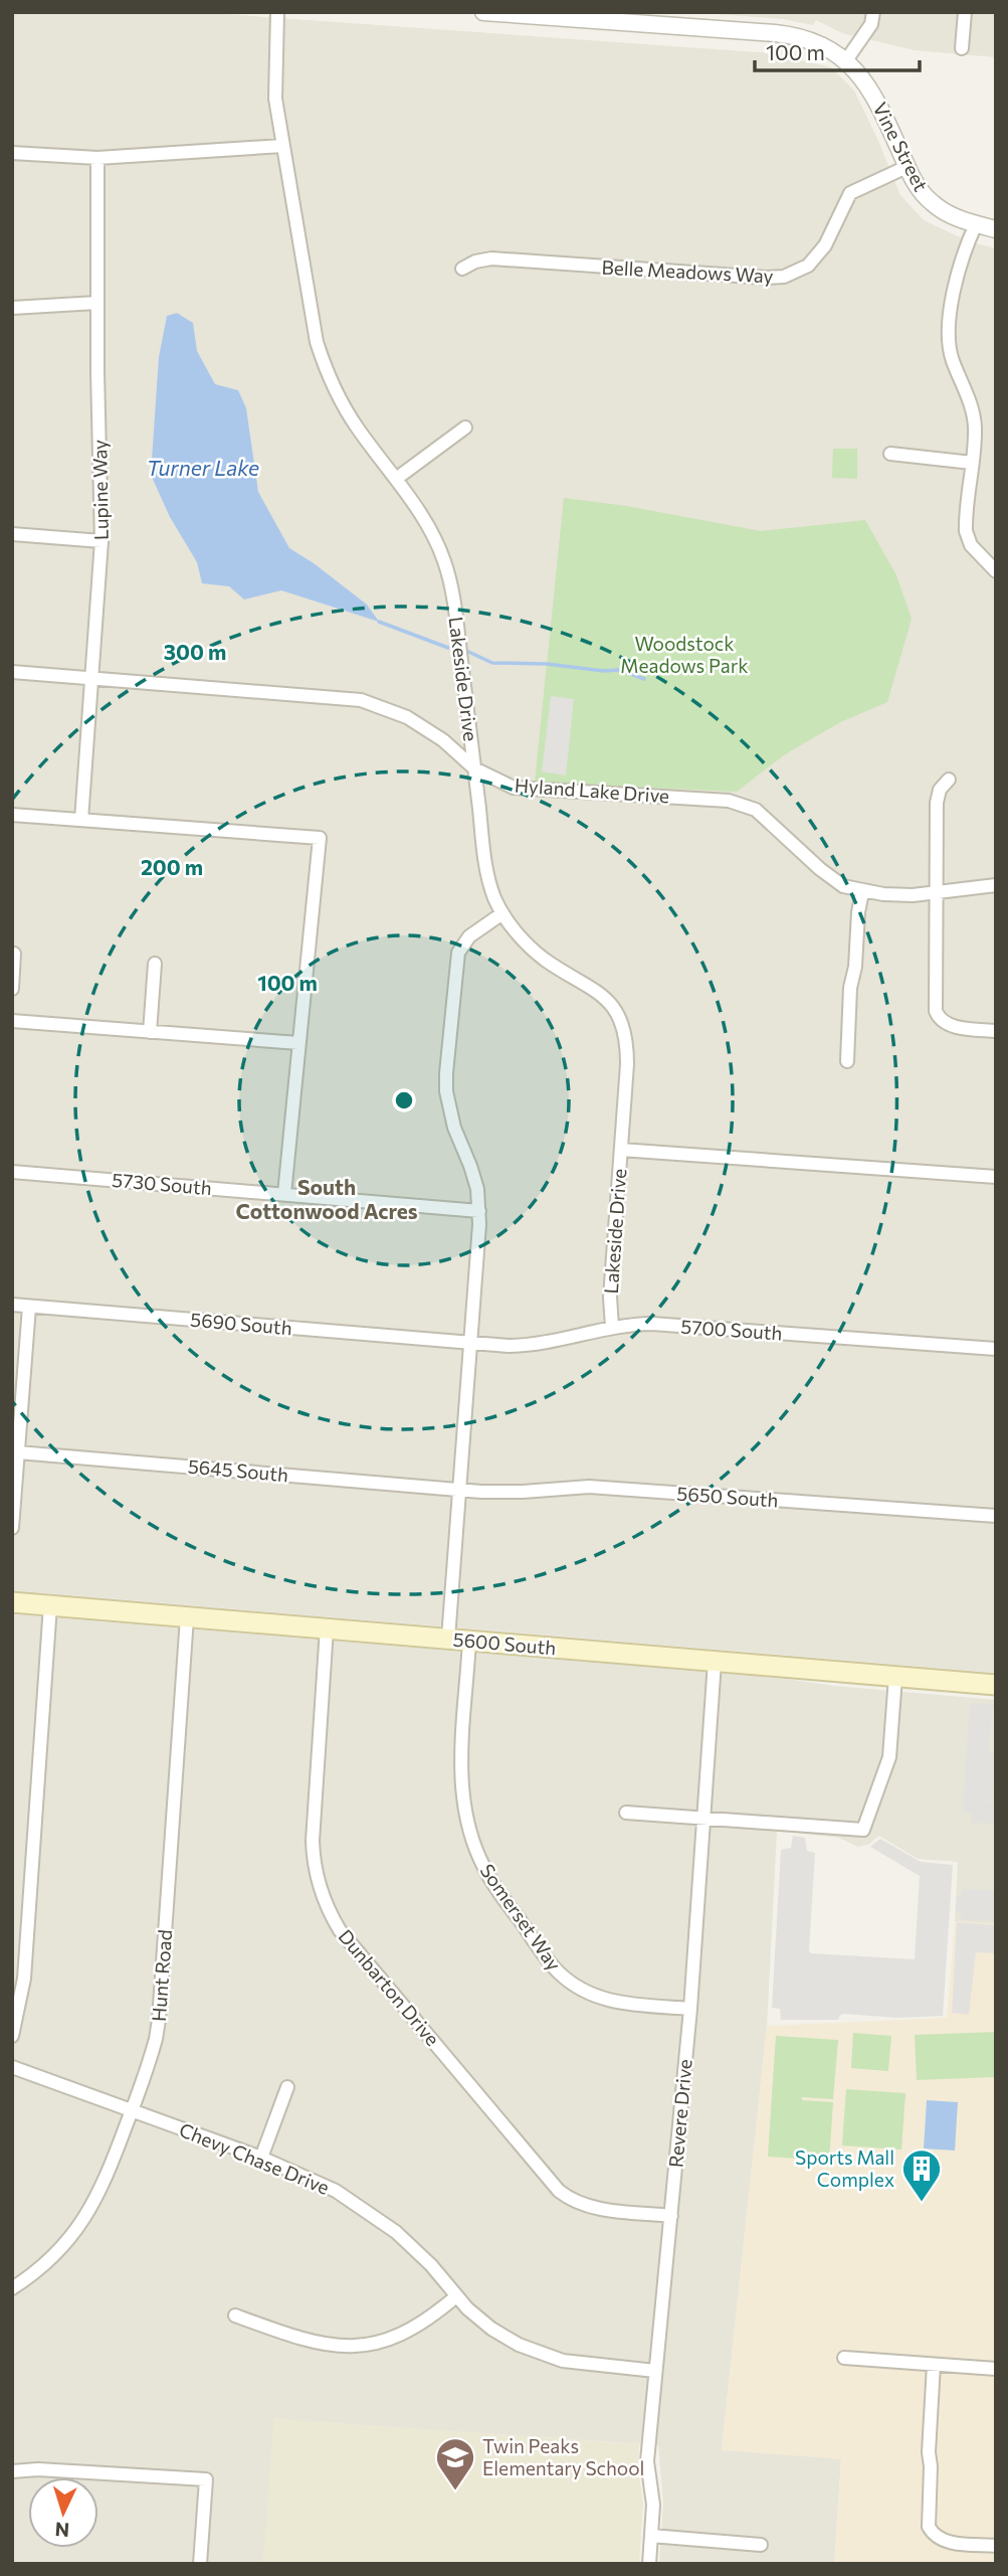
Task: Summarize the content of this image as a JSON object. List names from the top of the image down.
{
  "streets": {
    "main road": ["5600 South"],
    "street": [
      "Vine Street",
      "Belle Meadows Way",
      "Lupine Way",
      "Lakeside Drive",
      "Hyland Lake Drive",
      "5730 South",
      "5690 South",
      "5700 South",
      "5645 South",
      "5650 South",
      "Somerset Way",
      "Hunt Road",
      "Dunbarton Drive",
      "Revere Drive",
      "Chevy Chase Drive"
    ]
  },
  "crossings": [
    ["Vine Street", "Belle Meadows Way"],
    ["Lupine Way", "Hyland Lake Drive"],
    ["Lakeside Drive", "Hyland Lake Drive"],
    ["Lakeside Drive", "5700 South"],
    ["5690 South", "5700 South"],
    ["5645 South", "5650 South"],
    ["5600 South", "Somerset Way"],
    ["5600 South", "Hunt Road"],
    ["5600 South", "Dunbarton Drive"],
    ["5600 South", "Revere Drive"],
    ["Somerset Way", "Revere Drive"],
    ["Hunt Road", "Chevy Chase Drive"],
    ["Dunbarton Drive", "Revere Drive"],
    ["Revere Drive", "Chevy Chase Drive"]
  ],
  "districts": ["South Cottonwood Acres"],
  "water": ["Turner Lake"],
  "parks": ["Woodstock Meadows Park"],
  "places": {
    "building": ["Sports Mall Complex"],
    "school or university": ["Twin Peaks Elementary School"]
  },
  "scale_bar": "100 m",
  "north": "bottom",
  "rings": ["300 m", "200 m", "100 m"]
}
